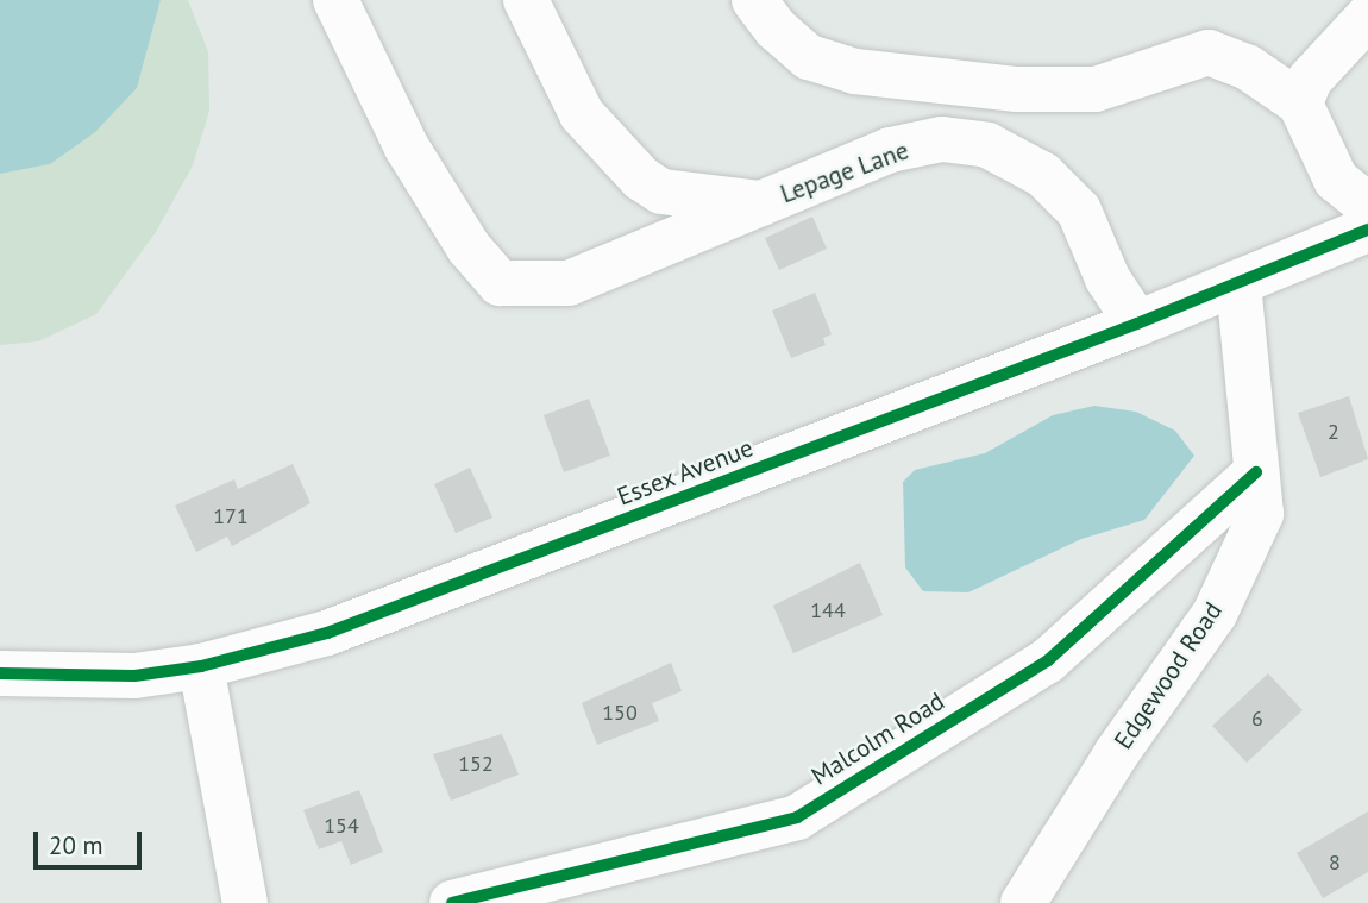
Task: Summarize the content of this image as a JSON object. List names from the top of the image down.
{
  "streets": {
    "street": [
      "Lepage Lane",
      "Essex Avenue",
      "Edgewood Road",
      "Malcolm Road"
    ]
  },
  "crossings": [
    ["Lepage Lane", "Essex Avenue"],
    ["Essex Avenue", "Edgewood Road"],
    ["Edgewood Road", "Malcolm Road"]
  ],
  "house_numbers": [
    "2",
    "171",
    "144",
    "150",
    "6",
    "152",
    "154",
    "8"
  ],
  "scale_bar": "20 m"
}
